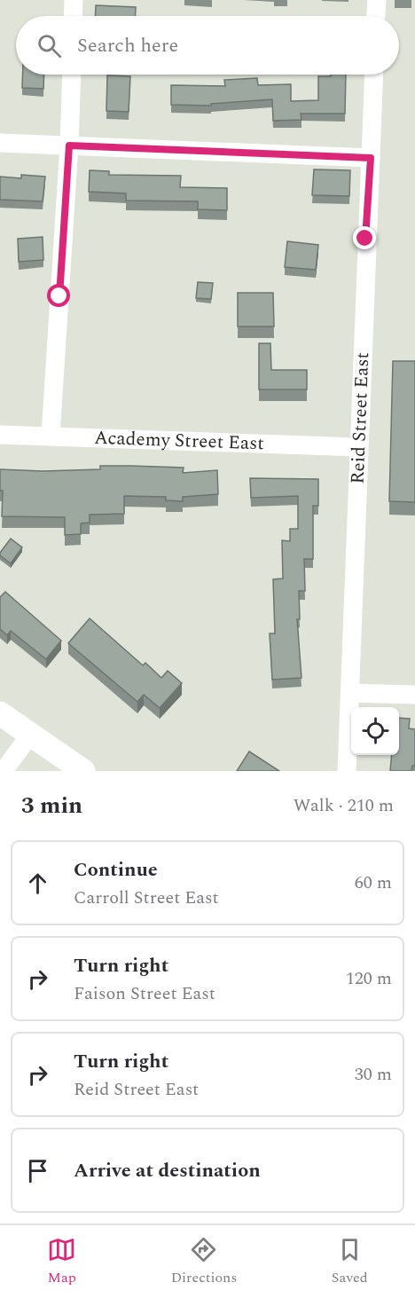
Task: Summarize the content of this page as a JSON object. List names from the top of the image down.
{
  "streets": {
    "street": ["Reid Street East", "Academy Street East"]
  },
  "crossings": [
    ["Reid Street East", "Academy Street East"]
  ],
  "page": {
    "search": "Search here",
    "heading": ["3 min", "Walk · 210 m"],
    "list": [
      ["Continue", "Carroll Street East", "60 m"],
      ["Turn right", "Faison Street East", "120 m"],
      ["Turn right", "Reid Street East", "30 m"],
      "Arrive at destination"
    ],
    "nav": ["Map", "Directions", "Saved"]
  }
}
